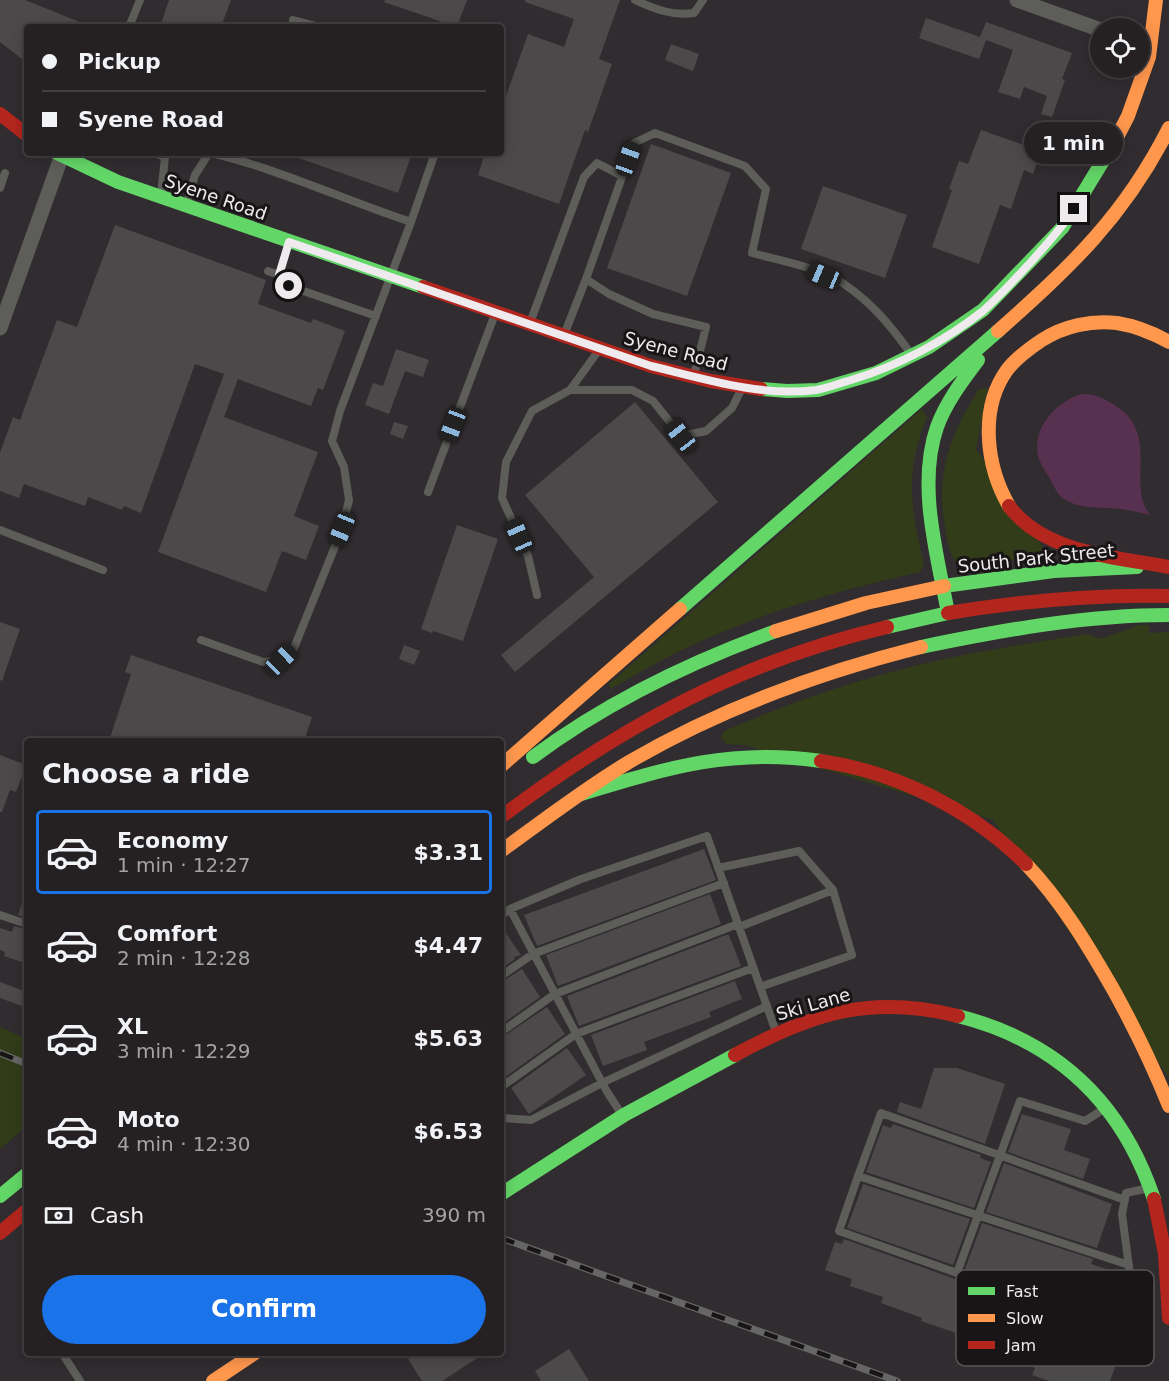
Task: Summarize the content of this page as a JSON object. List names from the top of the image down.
{
  "streets": {
    "main road": ["Syene Road", "South Park Street", "Ski Lane"]
  },
  "legend": ["Fast", "Slow", "Jam"],
  "page": {
    "banner": ["Pickup", "Syene Road"],
    "bubble": "1 min",
    "heading": "Choose a ride",
    "list": [
      {
        "name": "Economy",
        "note": "1 min · 12:27",
        "value": "$3.31"
      },
      {
        "name": "Comfort",
        "note": "2 min · 12:28",
        "value": "$4.47"
      },
      {
        "name": "XL",
        "note": "3 min · 12:29",
        "value": "$5.63"
      },
      {
        "name": "Moto",
        "note": "4 min · 12:30",
        "value": "$6.53"
      }
    ],
    "pay": ["Cash", "390 m"],
    "buttons": "Confirm"
  }
}
